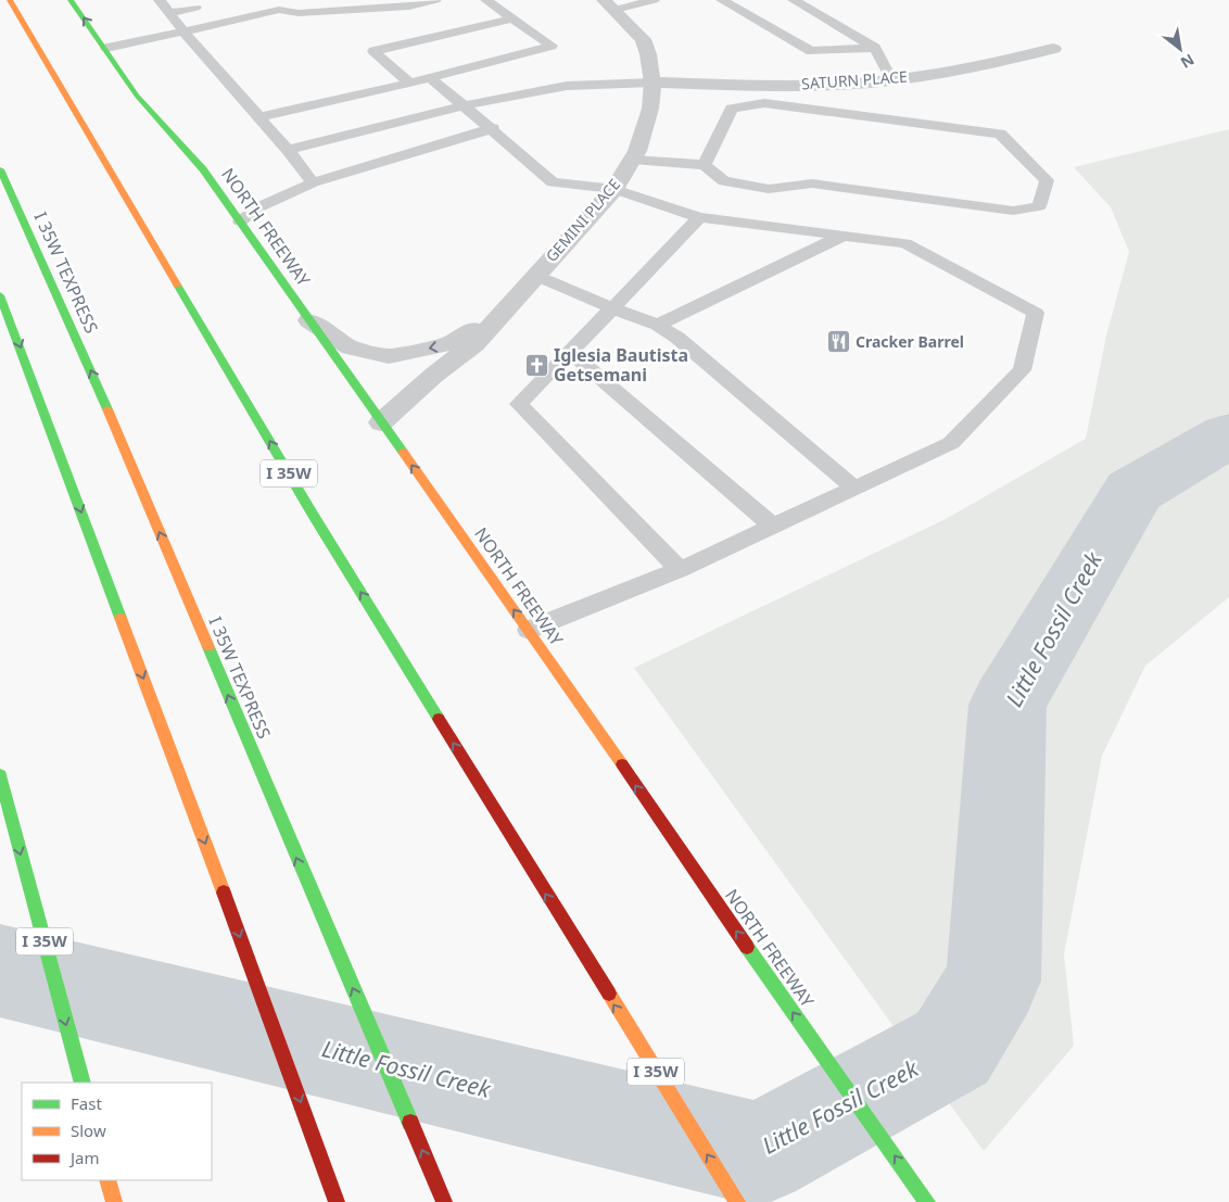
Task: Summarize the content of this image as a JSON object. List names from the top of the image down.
{
  "streets": {
    "main road": ["NORTH FREEWAY", "I 35W TEXPRESS", "I 35W"],
    "street": ["SATURN PLACE", "GEMINI PLACE"]
  },
  "crossings": [
    ["SATURN PLACE", "GEMINI PLACE"],
    ["GEMINI PLACE", "NORTH FREEWAY"]
  ],
  "one_way": ["NORTH FREEWAY"],
  "water": ["Little Fossil Creek"],
  "places": {
    "restaurant": ["Cracker Barrel"],
    "church": ["Iglesia Bautista Getsemani"]
  },
  "legend": ["Fast", "Slow", "Jam"],
  "north": "bottom right"
}
